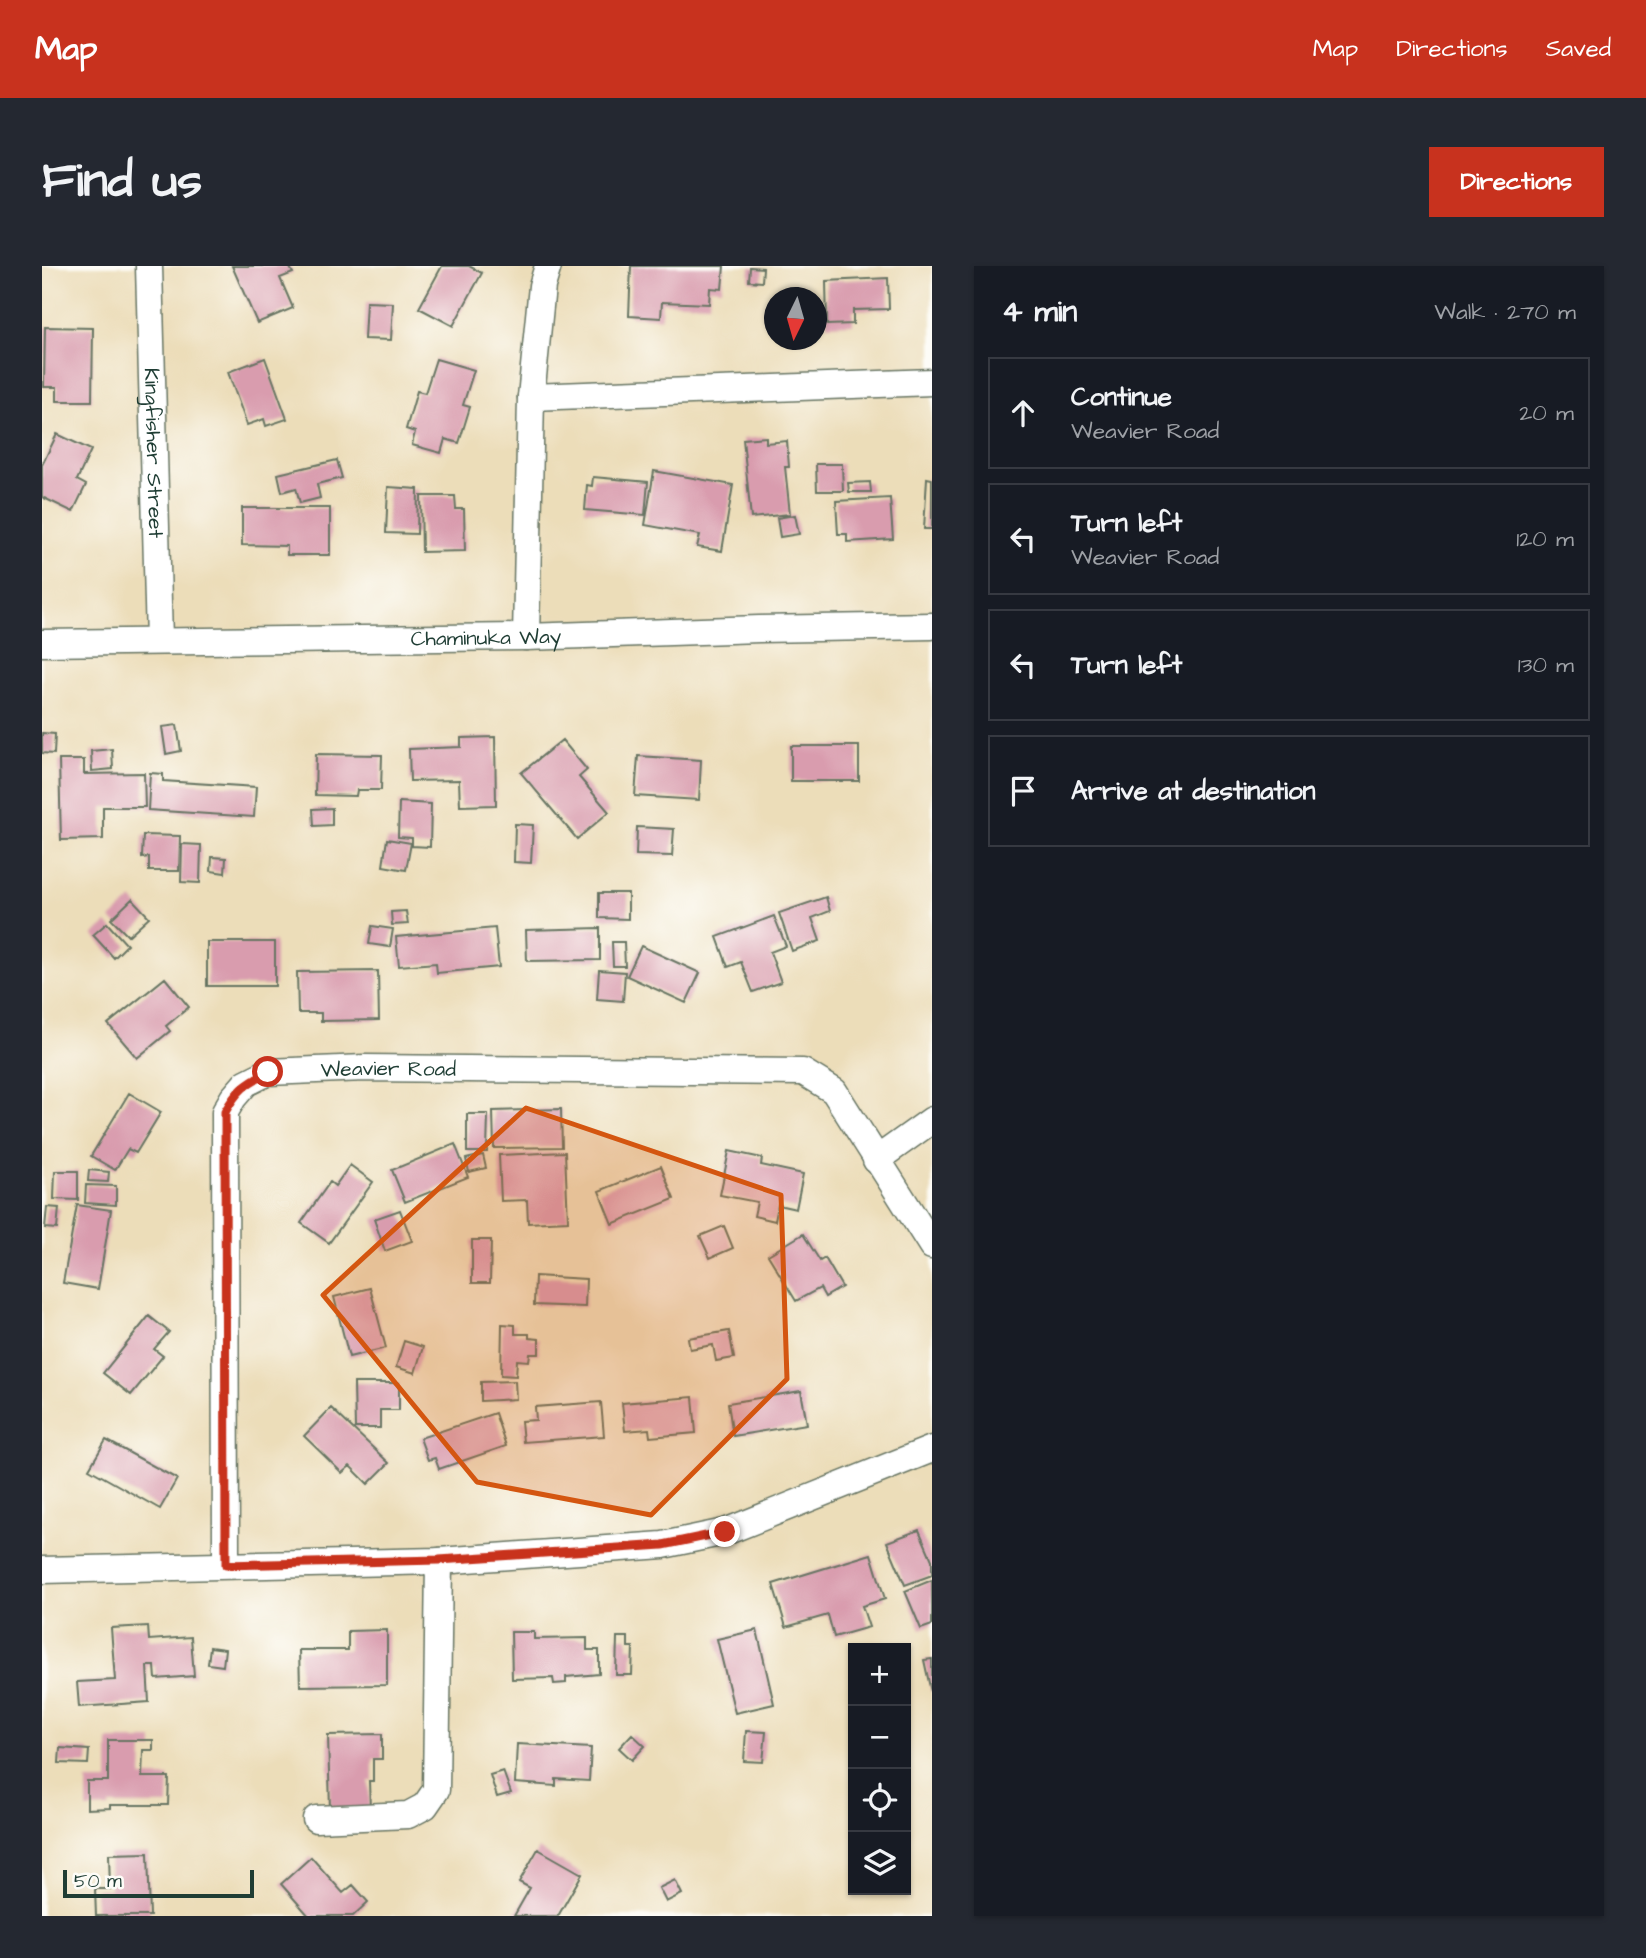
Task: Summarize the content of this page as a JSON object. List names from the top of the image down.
{
  "streets": {
    "street": ["Kingfisher Street", "Chaminuka Way", "Weavier Road"]
  },
  "crossings": [
    ["Kingfisher Street", "Chaminuka Way"]
  ],
  "scale_bar": "50 m",
  "north": "bottom",
  "page": {
    "header": "Map",
    "nav": ["Map", "Directions", "Saved"],
    "buttons": "Directions",
    "title": "Find us",
    "heading": ["4 min", "Walk · 270 m"],
    "list": [
      ["Continue", "Weavier Road", "20 m"],
      ["Turn left", "Weavier Road", "120 m"],
      ["Turn left", "130 m"],
      "Arrive at destination"
    ],
    "map_buttons": ["+", "−"],
    "scale": "50 m"
  }
}
